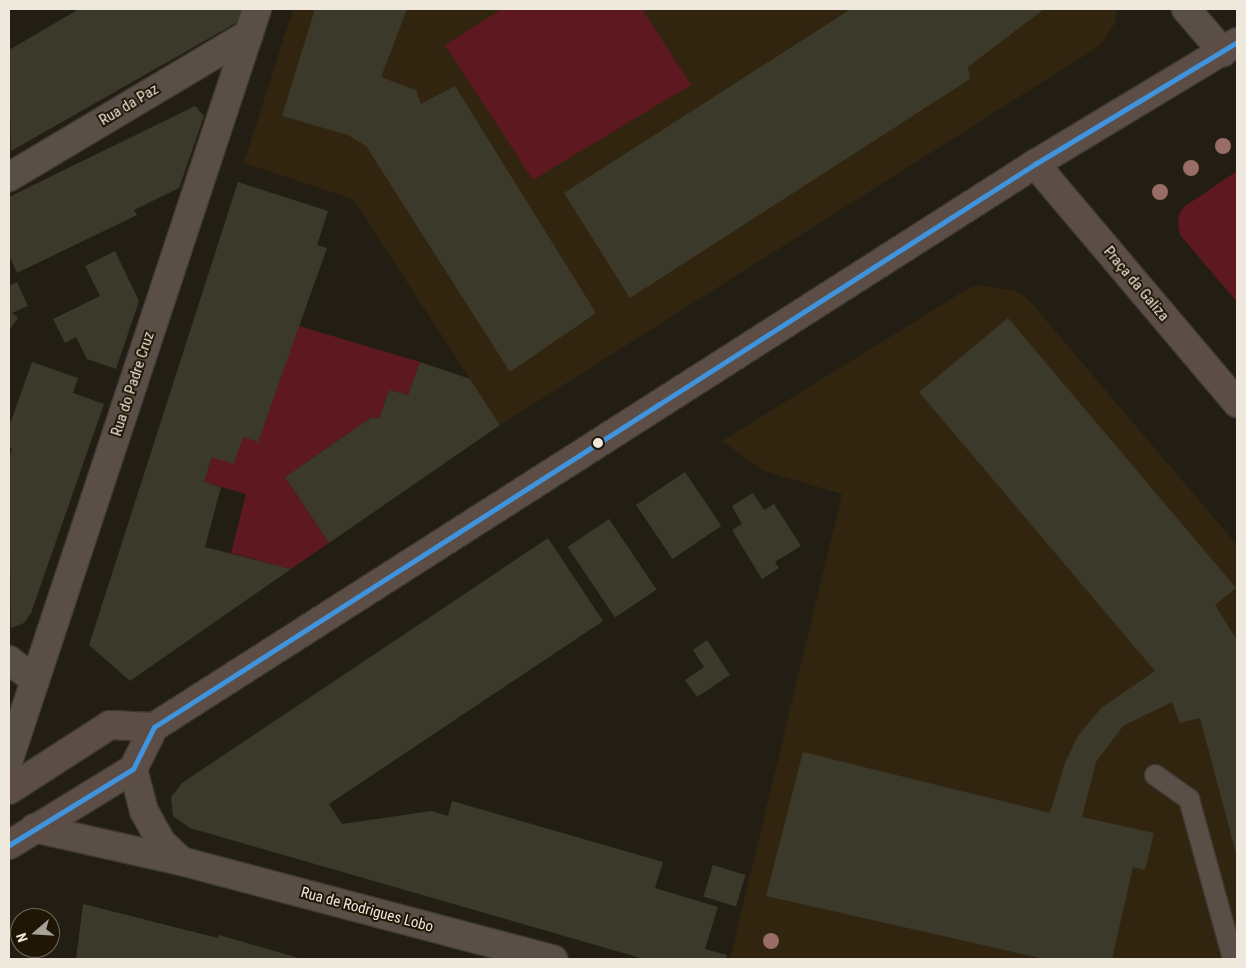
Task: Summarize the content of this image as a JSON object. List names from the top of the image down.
{
  "streets": {
    "main road": ["Praça da Galiza"],
    "street": ["Rua da Paz", "Rua do Padre Cruz", "Rua de Rodrigues Lobo"]
  },
  "crossings": [
    ["Rua da Paz", "Rua do Padre Cruz"]
  ],
  "north": "left"
}
